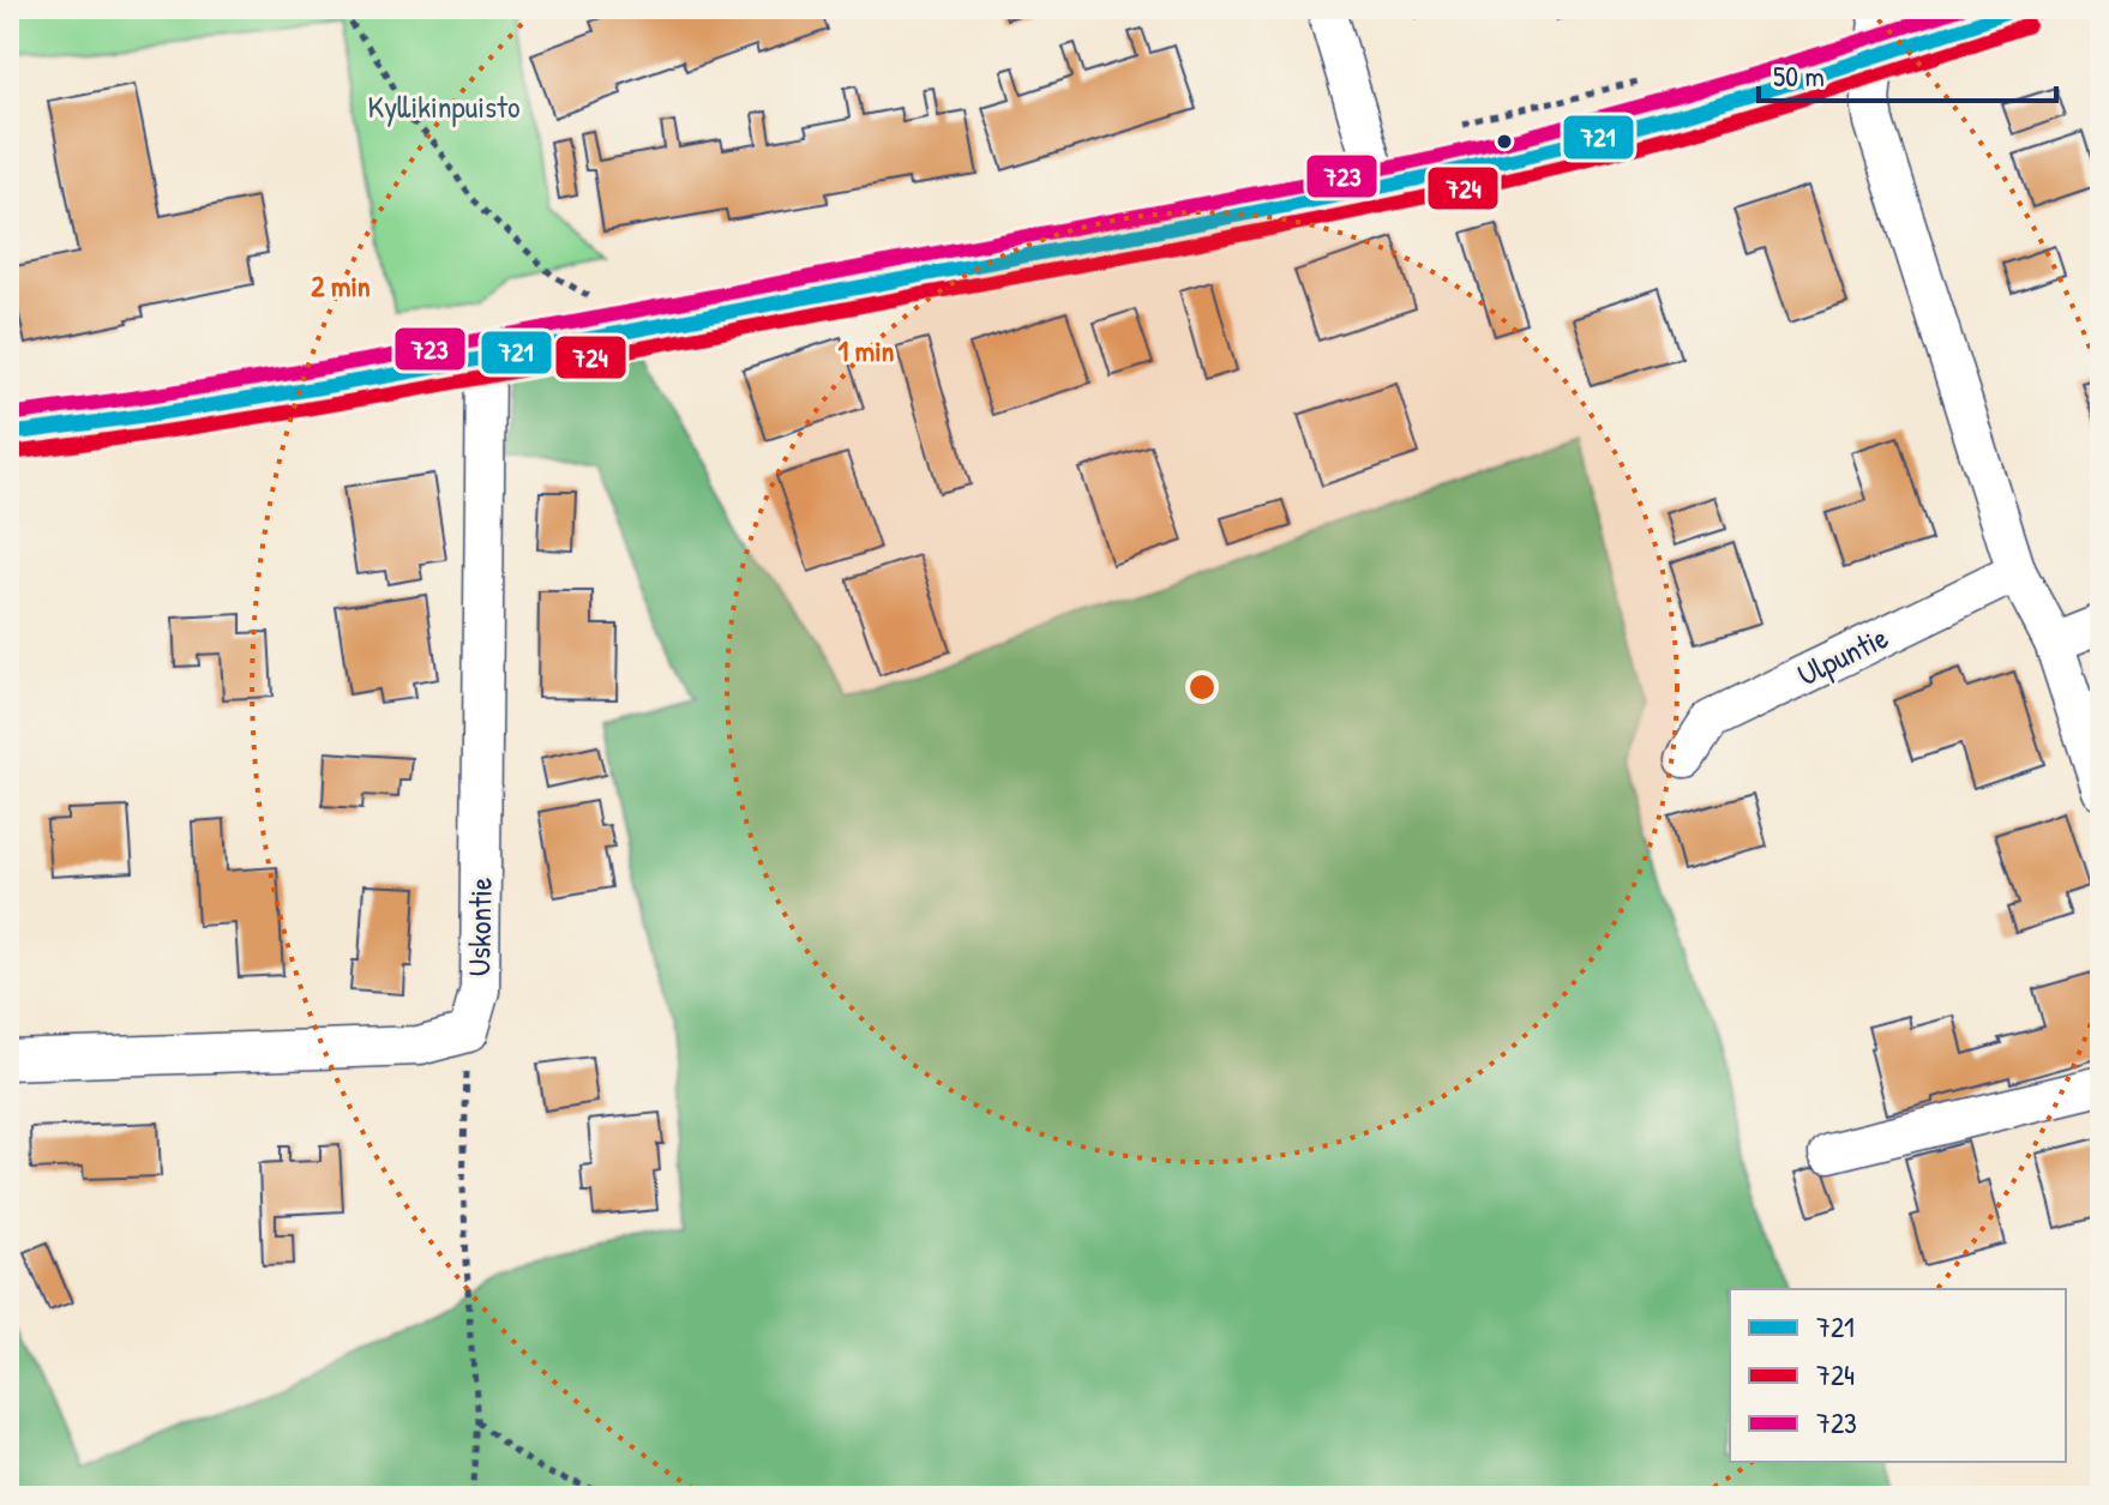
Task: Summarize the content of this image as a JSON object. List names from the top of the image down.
{
  "streets": {
    "street": ["Ulpuntie", "Uskontie"]
  },
  "parks": ["Kyllikinpuisto"],
  "lines": ["transit line 721", "transit line 723", "transit line 724"],
  "legend": ["721", "724", "723"],
  "scale_bar": "50 m",
  "rings": ["2 min", "1 min"]
}
